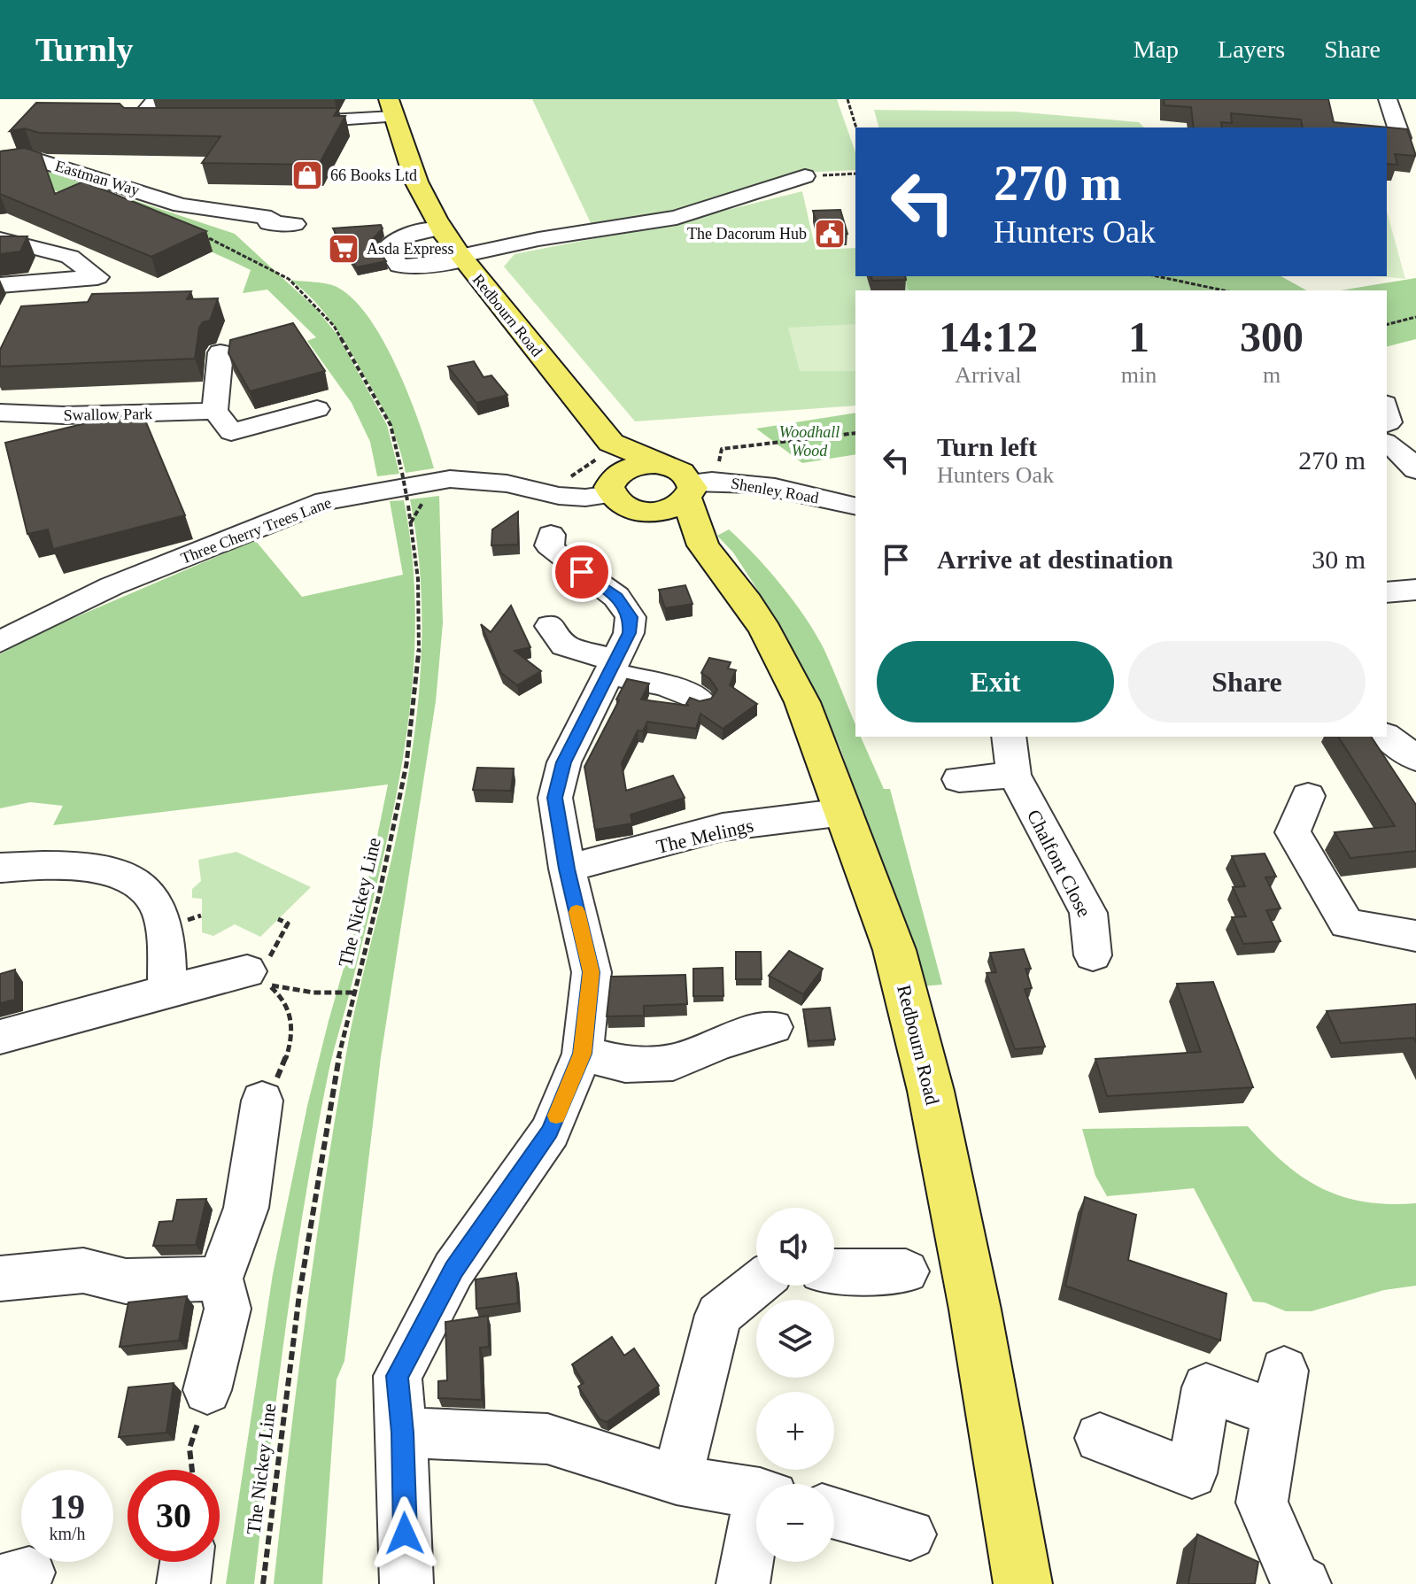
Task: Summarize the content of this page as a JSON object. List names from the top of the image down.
{
  "streets": {
    "main road": ["Redbourn Road"],
    "street": [
      "Eastman Way",
      "Swallow Park",
      "Shenley Road",
      "Three Cherry Trees Lane",
      "The Melings",
      "Chalfont Close"
    ],
    "path": ["The Nickey Line"]
  },
  "crossings": [
    ["Redbourn Road", "Shenley Road"],
    ["Redbourn Road", "Three Cherry Trees Lane"],
    ["Redbourn Road", "The Melings"]
  ],
  "parks": ["Woodhall Wood"],
  "places": {
    "shop": ["66 Books Ltd"],
    "public building": ["The Dacorum Hub"],
    "supermarket": ["Asda Express"]
  },
  "page": {
    "header": "Turnly",
    "nav": ["Map", "Layers", "Share"],
    "turn": ["270 m", "Hunters Oak"],
    "eta": [
      "14:12",
      "Arrival",
      "1",
      "min",
      "300",
      "m"
    ],
    "list": [
      {
        "name": "Turn left",
        "note": "Hunters Oak",
        "value": "270 m"
      },
      {
        "name": "Arrive at destination",
        "value": "30 m"
      }
    ],
    "buttons": ["Exit", "Share"],
    "map_buttons": ["+", "−"],
    "speed": "19 km/h",
    "limit": "30"
  }
}
